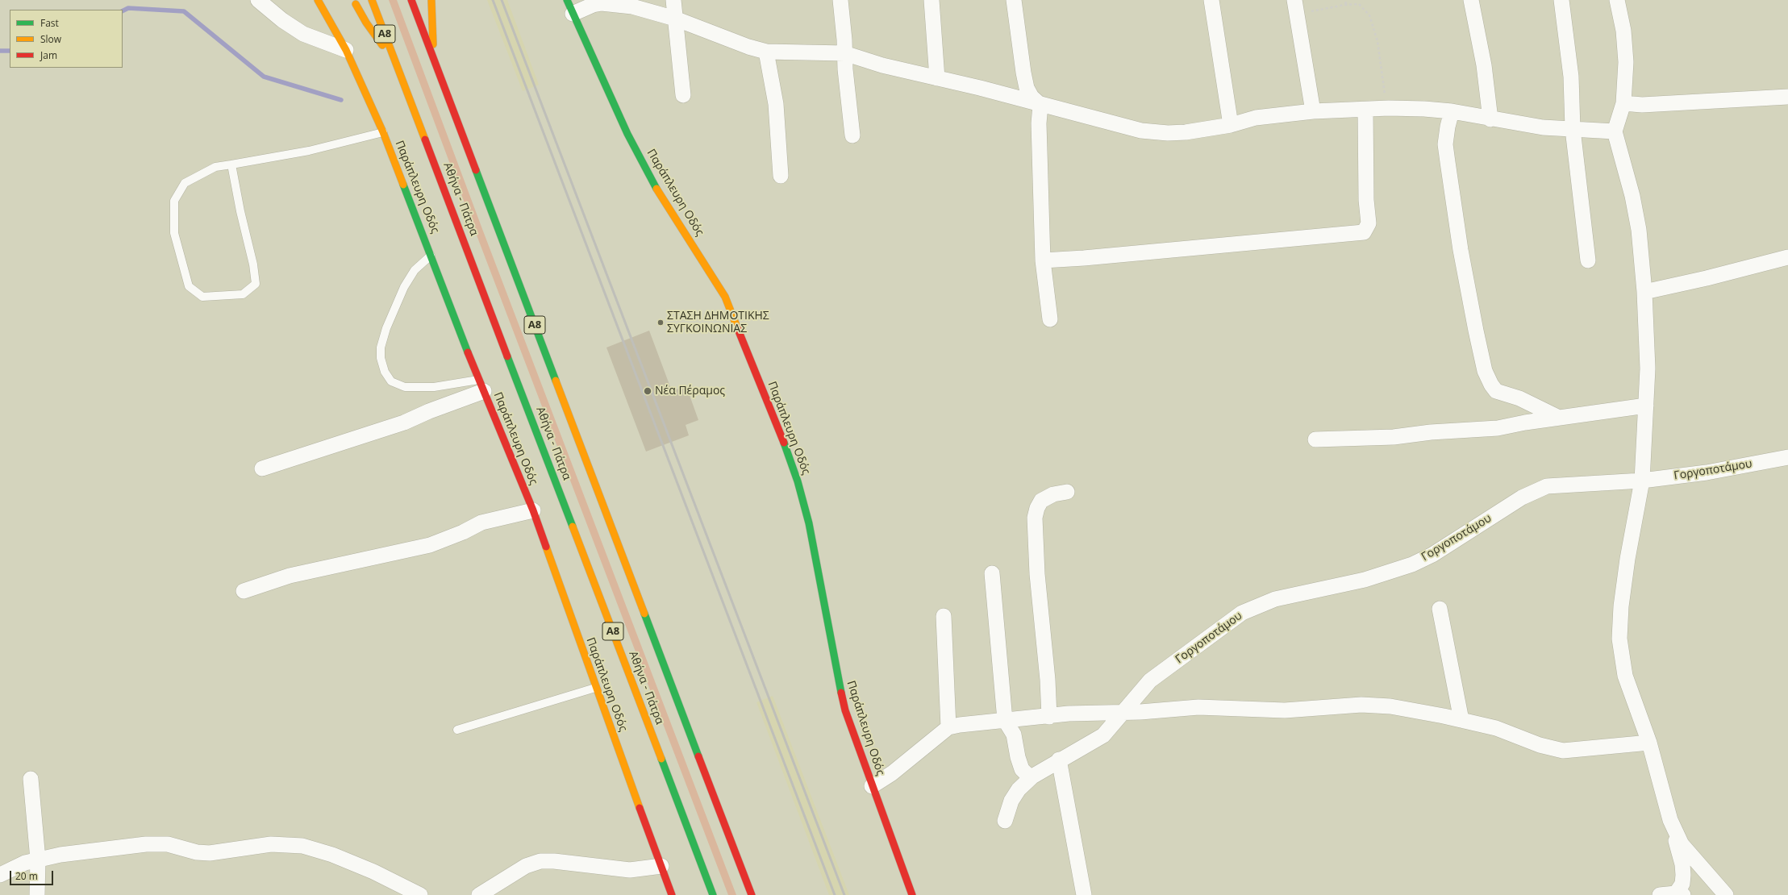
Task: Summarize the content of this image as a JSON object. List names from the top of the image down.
{
  "streets": {
    "main road": ["Α8", "Παράπλευρη Οδός", "Αθήνα - Πάτρα"],
    "street": ["Γοργοποτάμου"]
  },
  "places": ["ΣΤΑΣΗ ΔΗΜΟΤΙΚΗΣ ΣΥΓΚΟΙΝΩΝΙΑΣ", "Νέα Πέραμος"],
  "legend": ["Fast", "Slow", "Jam"],
  "scale_bar": "20 m"
}
